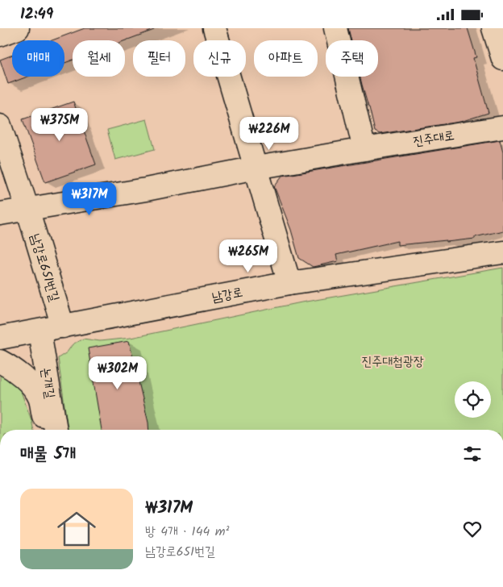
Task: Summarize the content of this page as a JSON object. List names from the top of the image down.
{
  "streets": {
    "street": [
      "진주대로",
      "남강로651번길",
      "남강로",
      "논개길"
    ]
  },
  "crossings": [
    ["진주대로", "남강로651번길"],
    ["남강로651번길", "남강로"],
    ["남강로", "논개길"]
  ],
  "parks": ["진주대첩광장"],
  "page": {
    "status": "12:49",
    "chip": [
      "매매",
      "월세",
      "필터",
      "신규",
      "아파트",
      "주택"
    ],
    "price": [
      "₩375M",
      "₩226M",
      "₩317M",
      "₩265M",
      "₩302M"
    ],
    "heading": "매물 5개",
    "list": [
      {
        "name": "₩317M",
        "note": "방 4개 · 144 m² · 남강로651번길"
      }
    ]
  }
}
